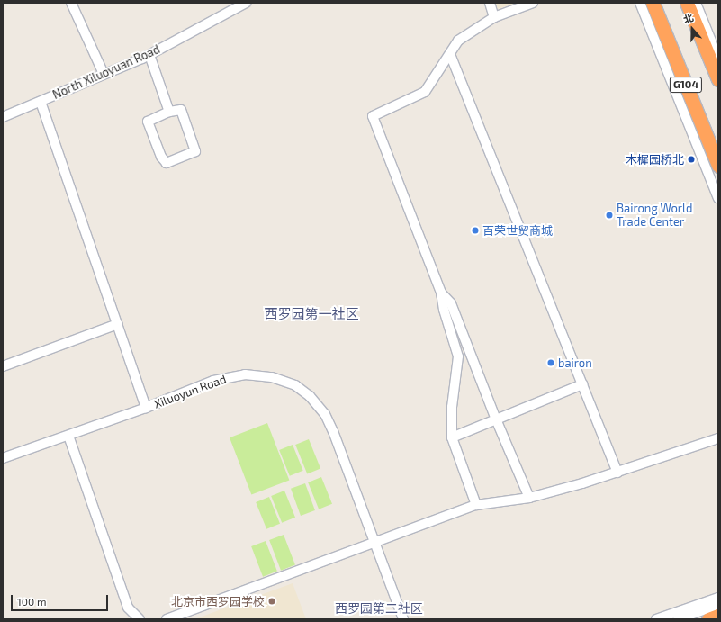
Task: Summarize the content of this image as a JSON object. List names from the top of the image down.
{
  "streets": {
    "highway": ["G104"],
    "street": ["North Xiluoyuan Road", "Xiluoyun Road"]
  },
  "districts": ["西罗园第一社区", "西罗园第二社区"],
  "places": [
    "木樨园桥北",
    "Bairong World Trade Center",
    "百荣世贸商城",
    "bairon",
    "北京市西罗园学校"
  ],
  "scale_bar": "100 m",
  "north": "top"
}
